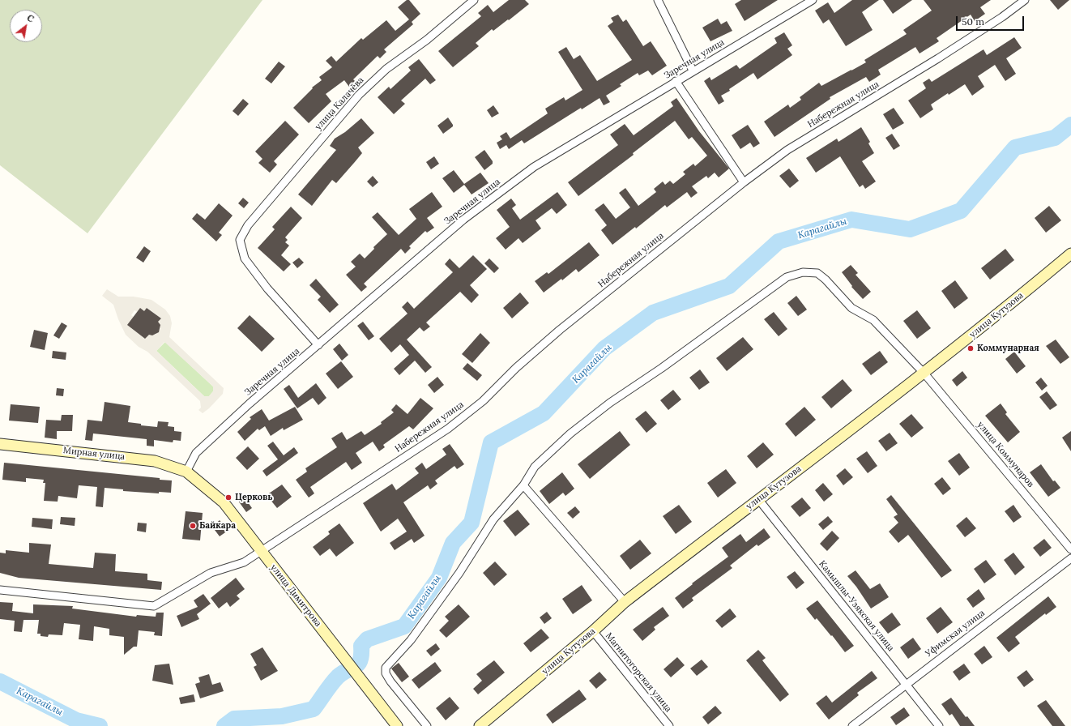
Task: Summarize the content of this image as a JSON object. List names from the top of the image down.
{
  "streets": {
    "main road": ["улица Кутузова", "Мирная улица", "улица Димитрова"],
    "street": [
      "Заречная улица",
      "улица Калачёва",
      "Набережная улица",
      "улица Коммунаров",
      "Камышлы-Узякская улица",
      "Уфимская улица",
      "Магнитогорская улица"
    ]
  },
  "crossings": [
    ["Заречная улица", "улица Калачёва"],
    ["Заречная улица", "Мирная улица"],
    ["Заречная улица", "улица Димитрова"],
    ["Набережная улица", "улица Димитрова"],
    ["улица Кутузова", "улица Коммунаров"],
    ["улица Кутузова", "Камышлы-Узякская улица"],
    ["улица Кутузова", "Магнитогорская улица"],
    ["Мирная улица", "улица Димитрова"],
    ["Камышлы-Узякская улица", "Уфимская улица"]
  ],
  "water": ["Карагайлы"],
  "places": ["Коммунарная", "Церковь", "Байкара"],
  "scale_bar": "50 m",
  "north": "top right"
}
